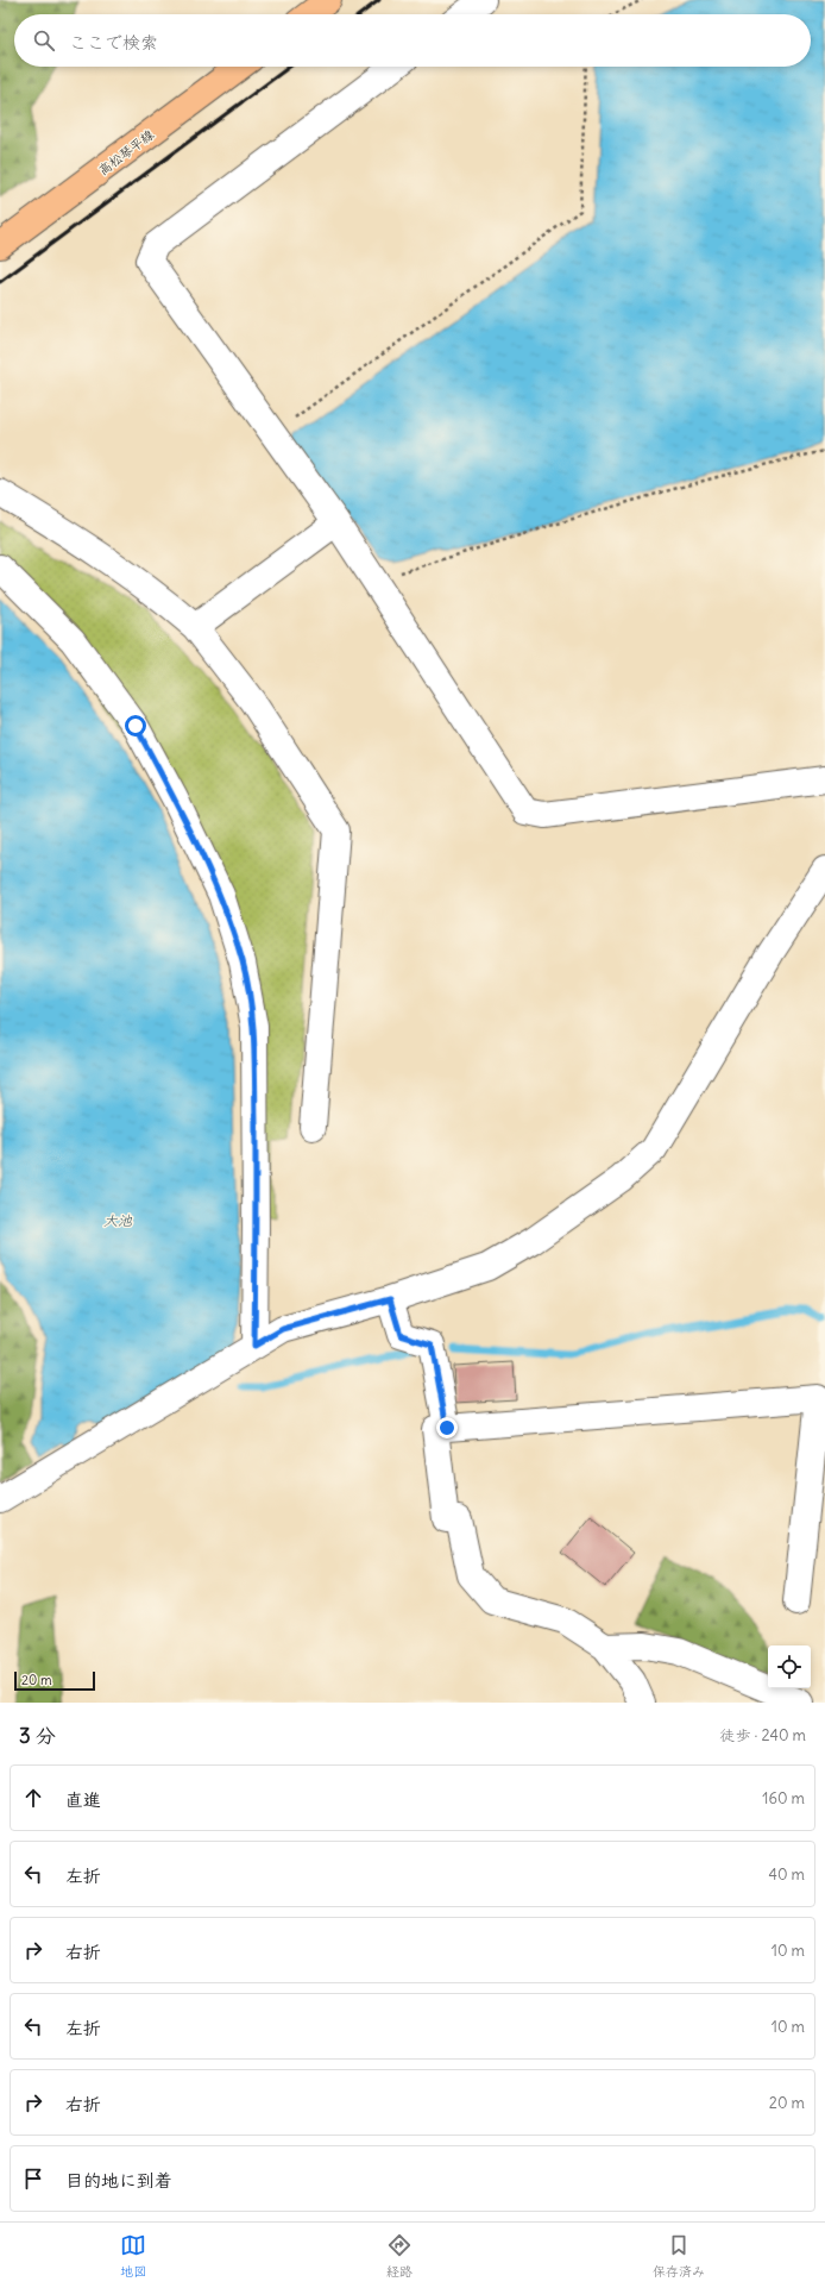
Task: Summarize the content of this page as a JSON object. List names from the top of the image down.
{
  "streets": {
    "main road": ["高松琴平線"]
  },
  "water": ["大池"],
  "scale_bar": "20 m",
  "page": {
    "search": "ここで検索",
    "scale": "20 m",
    "heading": ["3 分", "徒歩 · 240 m"],
    "list": [
      ["直進", "160 m"],
      ["左折", "40 m"],
      ["右折", "10 m"],
      ["左折", "10 m"],
      ["右折", "20 m"],
      "目的地に到着"
    ],
    "nav": ["地図", "経路", "保存済み"]
  }
}
